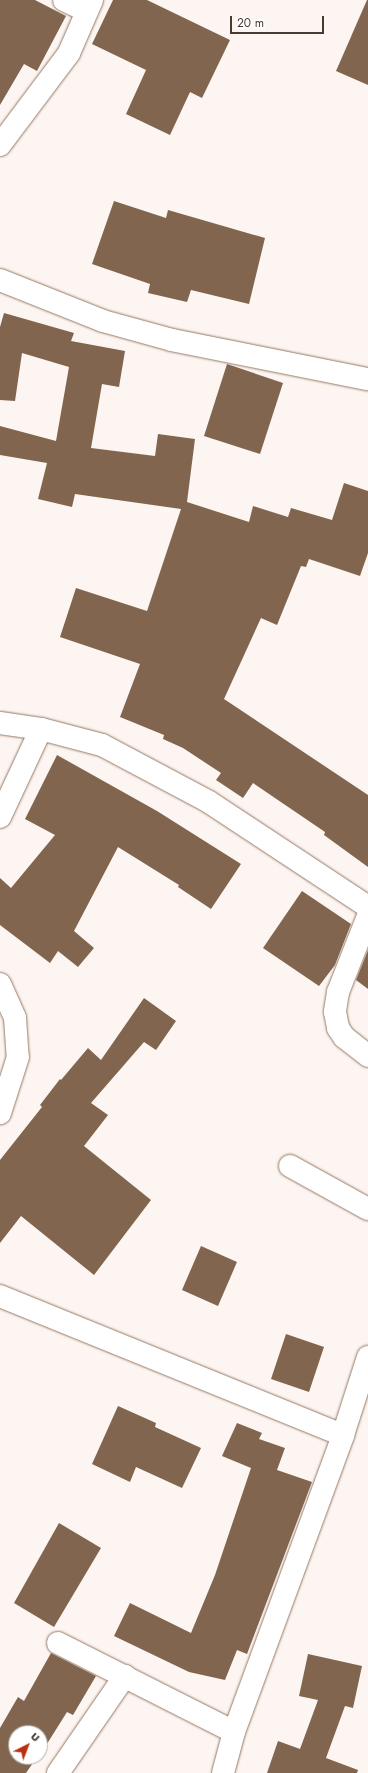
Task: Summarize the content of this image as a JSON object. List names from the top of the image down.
{
  "scale_bar": "20 m",
  "north": "top right"
}
